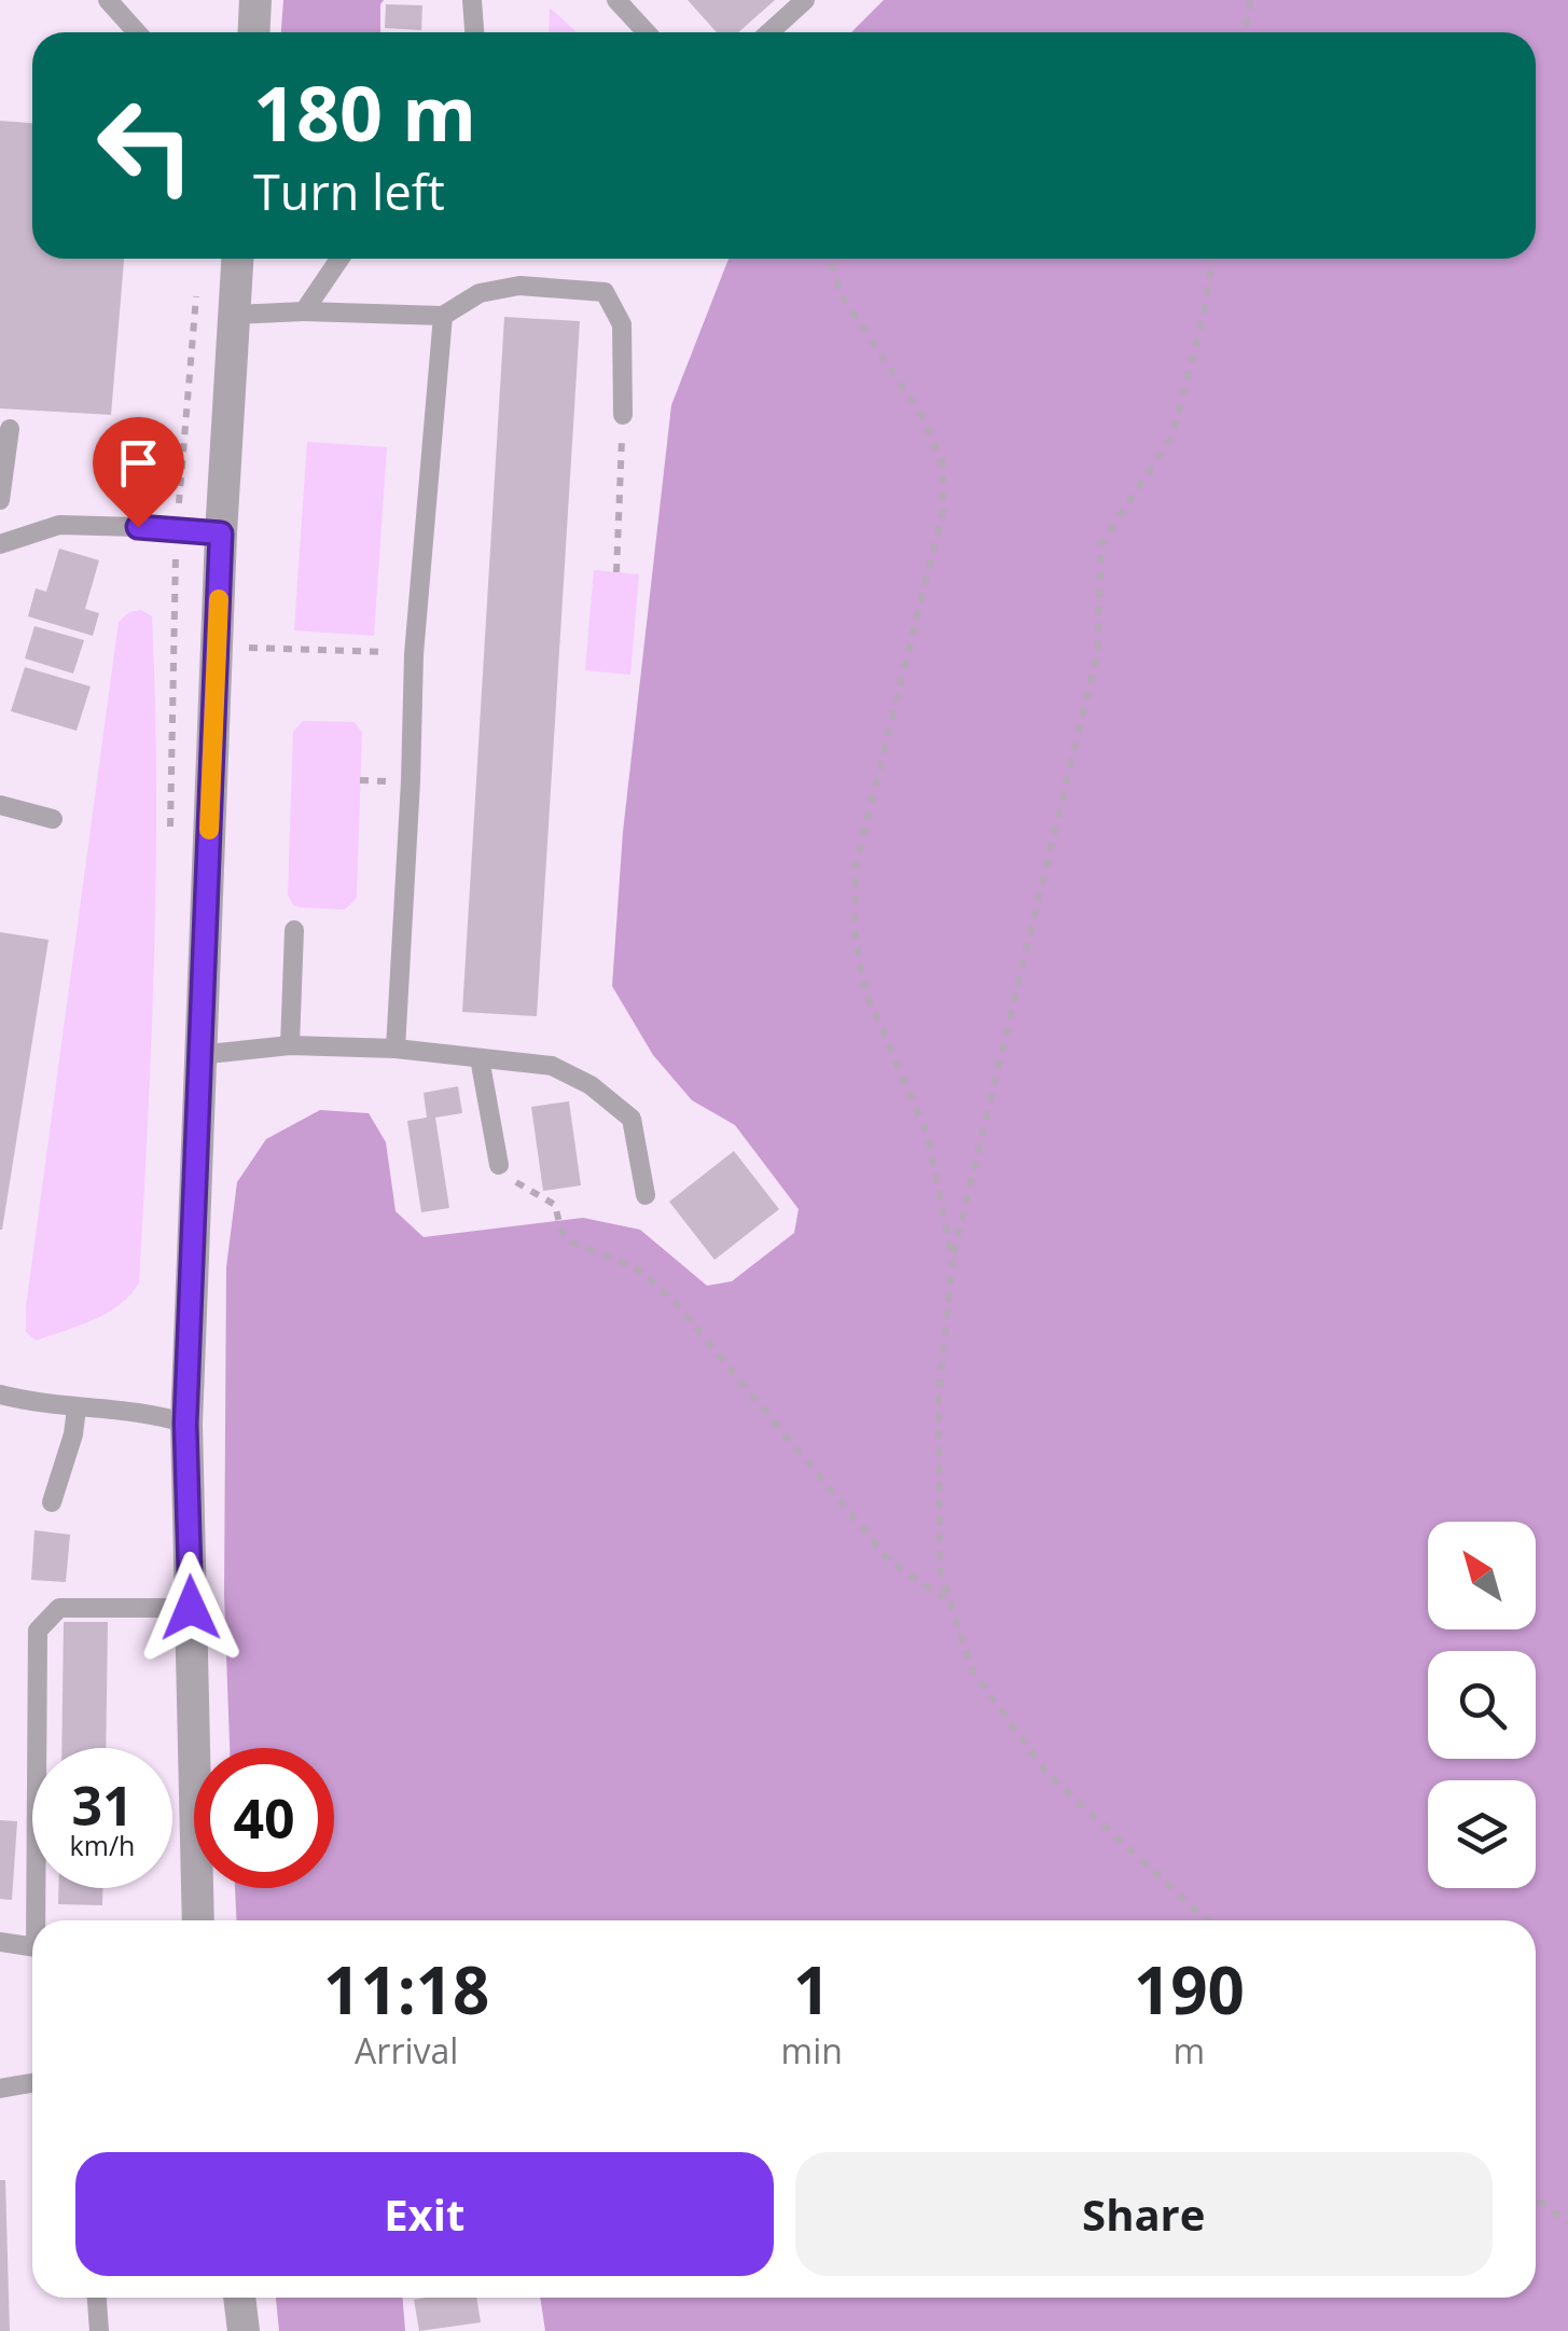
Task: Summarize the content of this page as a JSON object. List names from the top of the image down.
{
  "north": "top left",
  "page": {
    "turn": ["180 m", "Turn left"],
    "speed": "31 km/h",
    "limit": "40",
    "eta": [
      "11:18",
      "Arrival",
      "1",
      "min",
      "190",
      "m"
    ],
    "buttons": ["Exit", "Share"]
  }
}
